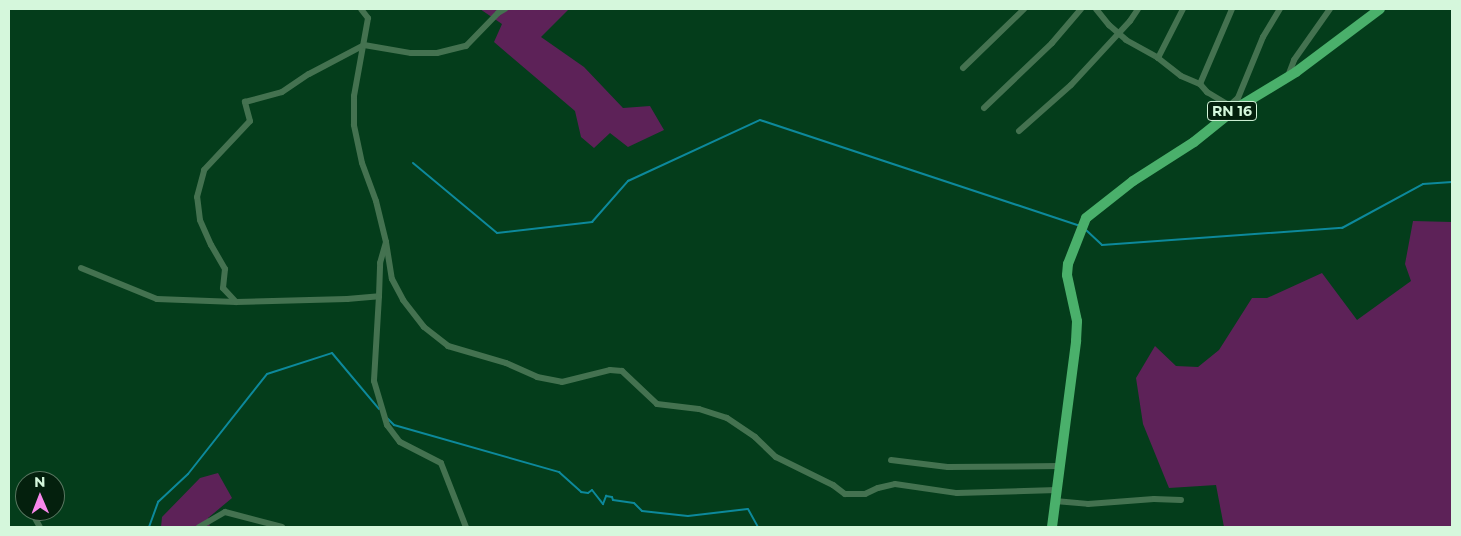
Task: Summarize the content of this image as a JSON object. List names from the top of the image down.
{
  "streets": {
    "main road": ["RN 16"]
  },
  "north": "top"
}
